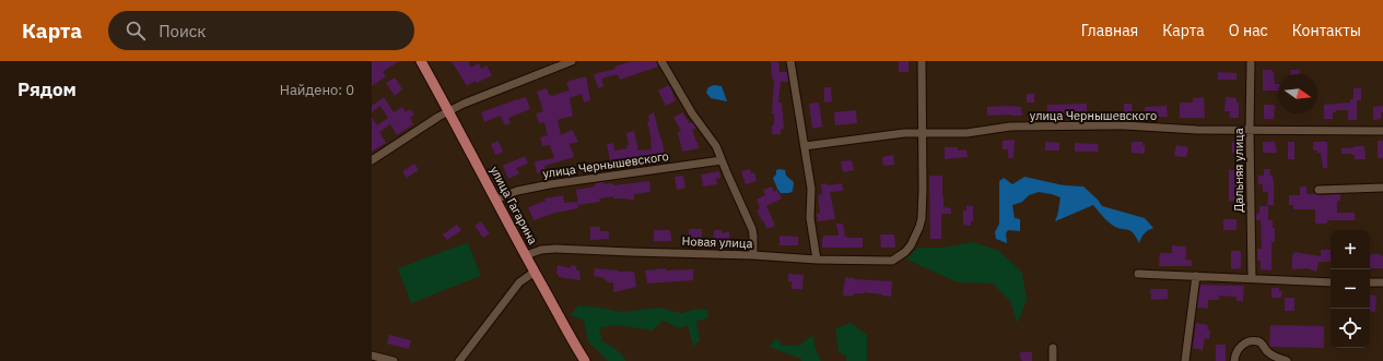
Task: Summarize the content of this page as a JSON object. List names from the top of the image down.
{
  "streets": {
    "main road": ["улица Гагарина"],
    "street": ["улица Чернышевского", "Дальняя улица", "Новая улица"]
  },
  "crossings": [
    ["улица Чернышевского", "Дальняя улица"],
    ["улица Чернышевского", "улица Гагарина"],
    ["улица Чернышевского", "Новая улица"],
    ["улица Гагарина", "Новая улица"]
  ],
  "north": "right",
  "page": {
    "header": "Карта",
    "search": "Поиск",
    "nav": [
      "Главная",
      "Карта",
      "О нас",
      "Контакты"
    ],
    "heading": ["Рядом", "Найдено: 0"],
    "map_buttons": ["+", "−"]
  }
}
